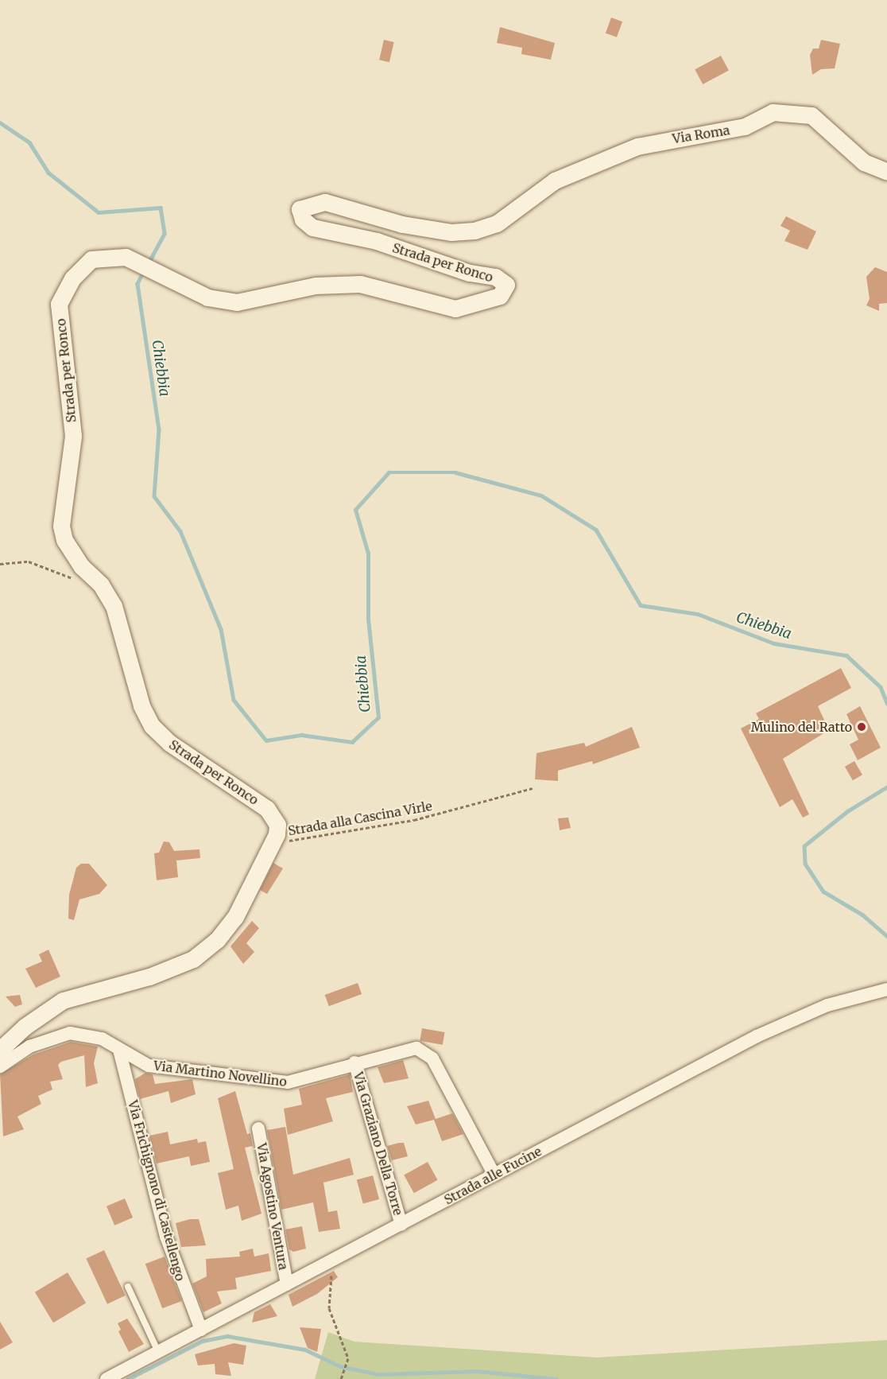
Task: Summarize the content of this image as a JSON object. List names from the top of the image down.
{
  "streets": {
    "street": [
      "Via Roma",
      "Strada per Ronco",
      "Via Martino Novellino",
      "Via Graziano Della Torre",
      "Strada alle Fucine",
      "Via Frichignono di Castellengo",
      "Via Agostino Ventura"
    ],
    "path": ["Strada alla Cascina Virle"]
  },
  "crossings": [
    ["Via Roma", "Strada per Ronco"],
    ["Strada per Ronco", "Strada alla Cascina Virle"],
    ["Via Martino Novellino", "Via Graziano Della Torre"],
    ["Via Martino Novellino", "Strada alle Fucine"],
    ["Via Martino Novellino", "Via Frichignono di Castellengo"],
    ["Via Graziano Della Torre", "Strada alle Fucine"],
    ["Strada alle Fucine", "Via Frichignono di Castellengo"],
    ["Strada alle Fucine", "Via Agostino Ventura"]
  ],
  "water": ["Chiebbia"],
  "places": ["Mulino del Ratto"]
}
